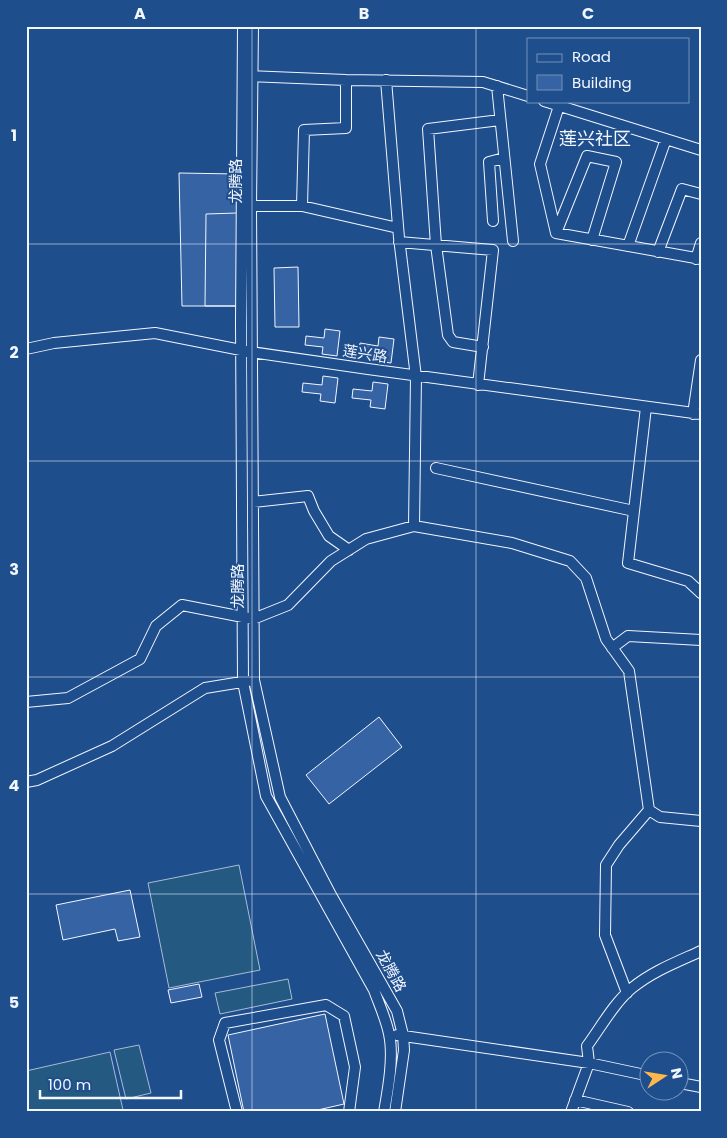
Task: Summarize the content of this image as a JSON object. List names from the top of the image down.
{
  "streets": {
    "street": ["龙腾路", "莲兴路"]
  },
  "crossings": [
    ["龙腾路", "莲兴路"]
  ],
  "districts": ["莲兴社区"],
  "legend": ["Road", "Building"],
  "scale_bar": "100 m",
  "north": "right",
  "grid": {
    "columns": ["A", "B", "C"],
    "rows": [
      "1",
      "2",
      "3",
      "4",
      "5"
    ]
  }
}
